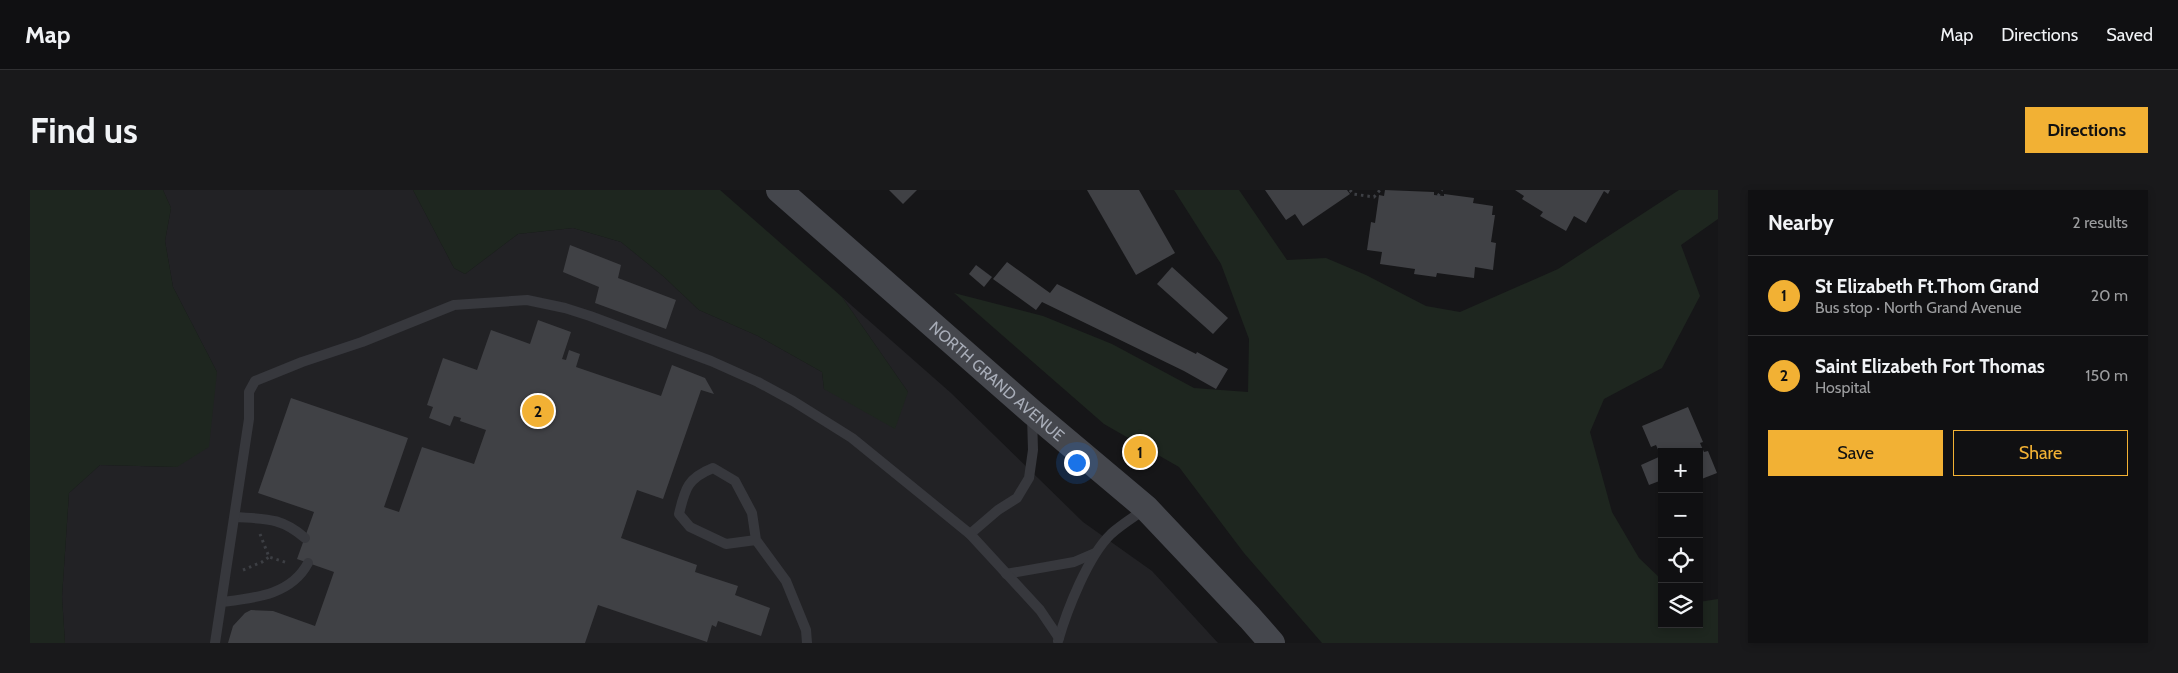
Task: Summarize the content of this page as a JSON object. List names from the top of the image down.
{
  "streets": {
    "main road": ["NORTH GRAND AVENUE"]
  },
  "page": {
    "header": "Map",
    "nav": ["Map", "Directions", "Saved"],
    "buttons": [
      "Directions",
      ["Save", "Share"]
    ],
    "title": "Find us",
    "heading": ["Nearby", "2 results"],
    "list": [
      {
        "mark": "1",
        "name": "St Elizabeth Ft.Thom Grand",
        "note": "Bus stop · North Grand Avenue",
        "value": "20 m"
      },
      {
        "mark": "2",
        "name": "Saint Elizabeth Fort Thomas",
        "note": "Hospital",
        "value": "150 m"
      }
    ],
    "pins": ["2", "1"],
    "map_buttons": ["+", "−"]
  }
}
